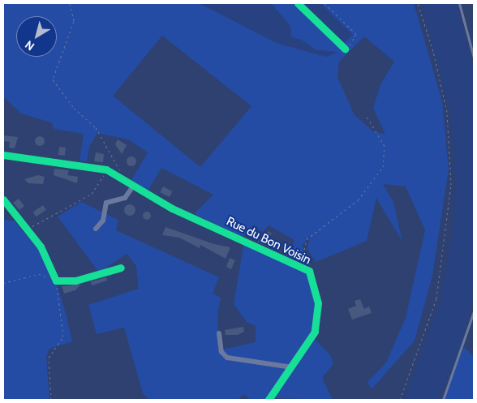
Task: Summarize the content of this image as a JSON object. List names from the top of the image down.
{
  "streets": {
    "street": ["Rue du Bon Voisin"]
  },
  "north": "bottom left"
}
